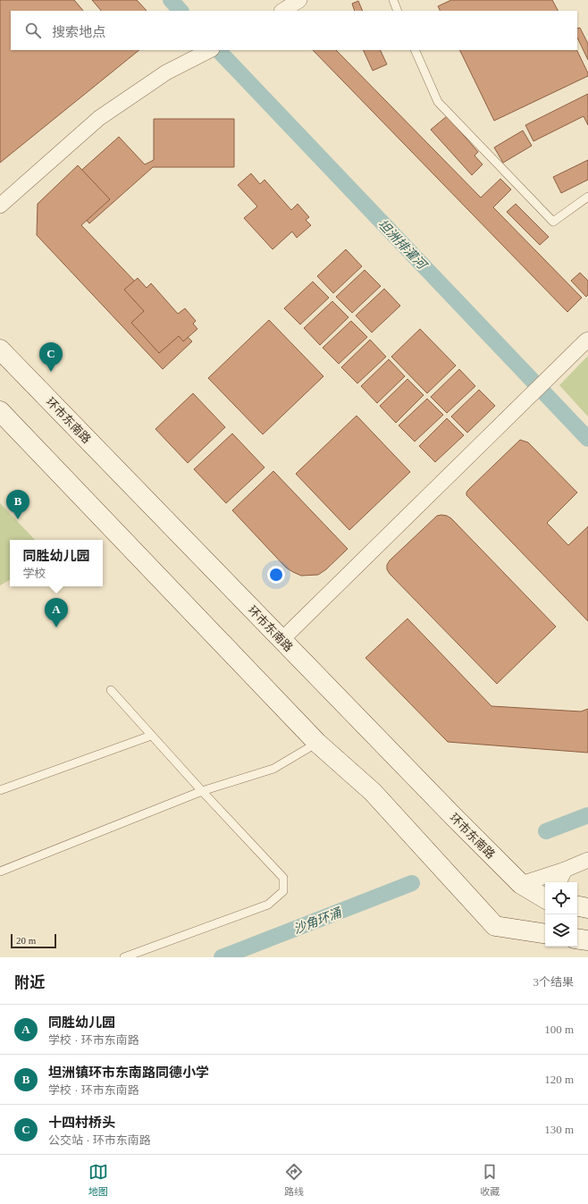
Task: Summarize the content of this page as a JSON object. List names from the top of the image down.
{
  "streets": {
    "main road": ["环市东南路"]
  },
  "water": ["坦洲排灌河", "沙角环涌"],
  "scale_bar": "20 m",
  "page": {
    "search": "搜索地点",
    "pins": ["C", "B", "A"],
    "popup": ["同胜幼儿园", "学校"],
    "scale": "20 m",
    "heading": ["附近", "3个结果"],
    "list": [
      {
        "mark": "A",
        "name": "同胜幼儿园",
        "note": "学校 · 环市东南路",
        "value": "100 m"
      },
      {
        "mark": "B",
        "name": "坦洲镇环市东南路同德小学",
        "note": "学校 · 环市东南路",
        "value": "120 m"
      },
      {
        "mark": "C",
        "name": "十四村桥头",
        "note": "公交站 · 环市东南路",
        "value": "130 m"
      }
    ],
    "nav": ["地图", "路线", "收藏"]
  }
}
